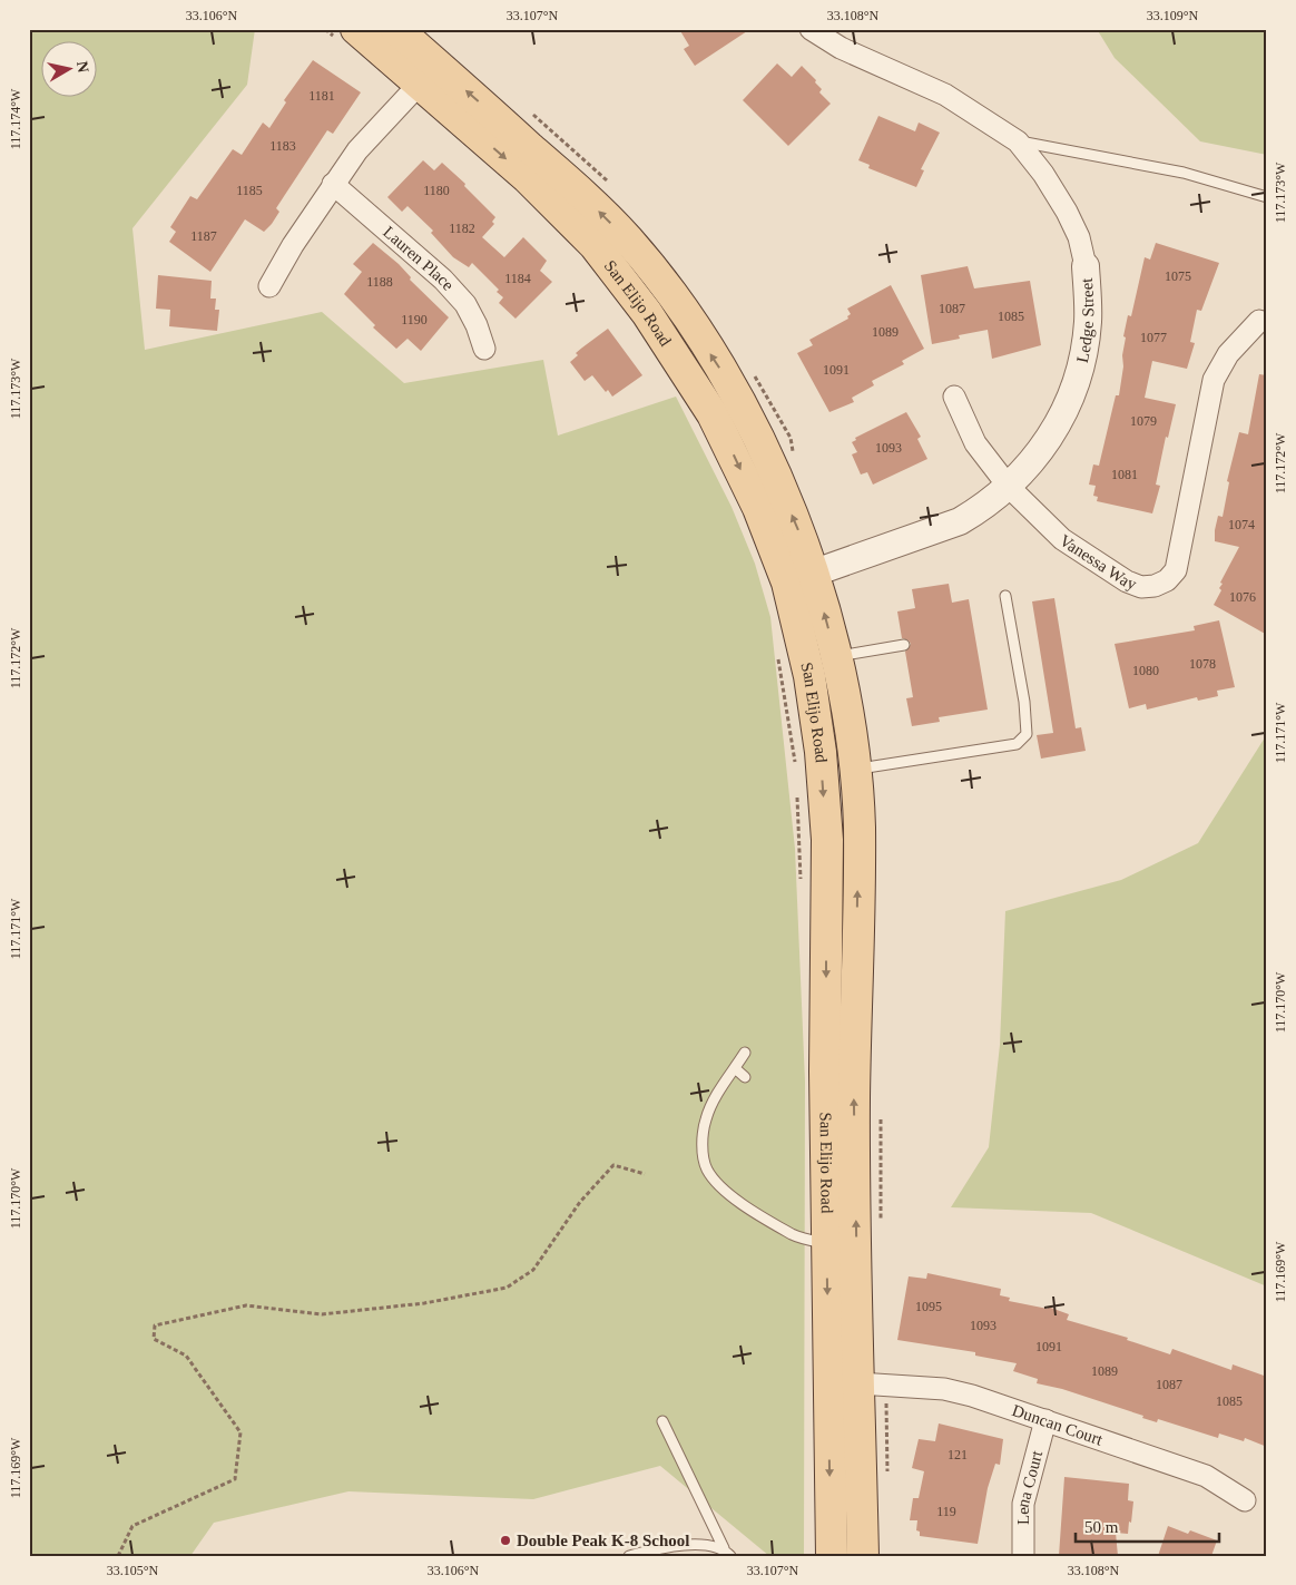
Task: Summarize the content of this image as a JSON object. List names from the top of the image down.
{
  "streets": {
    "main road": ["San Elijo Road"],
    "street": [
      "Lauren Place",
      "Ledge Street",
      "Vanessa Way",
      "Duncan Court",
      "Lena Court"
    ]
  },
  "crossings": [
    ["San Elijo Road", "Ledge Street"],
    ["San Elijo Road", "Duncan Court"],
    ["Ledge Street", "Vanessa Way"],
    ["Duncan Court", "Lena Court"]
  ],
  "places": ["Double Peak K-8 School"],
  "house_numbers": [
    "1181",
    "1183",
    "1185",
    "1180",
    "1182",
    "1187",
    "1075",
    "1184",
    "1188",
    "1087",
    "1085",
    "1190",
    "1089",
    "1077",
    "1091",
    "1079",
    "1093",
    "1081",
    "1074",
    "1076",
    "1078",
    "1080",
    "1095",
    "1093",
    "1091",
    "1089",
    "1087",
    "1085",
    "121",
    "119"
  ],
  "scale_bar": "50 m",
  "north": "right",
  "coordinates": [
    "33.106°N",
    "33.107°N",
    "33.108°N",
    "33.109°N",
    "117.174°W",
    "117.173°W",
    "117.172°W",
    "117.171°W",
    "117.170°W",
    "117.169°W",
    "33.105°N"
  ]
}
